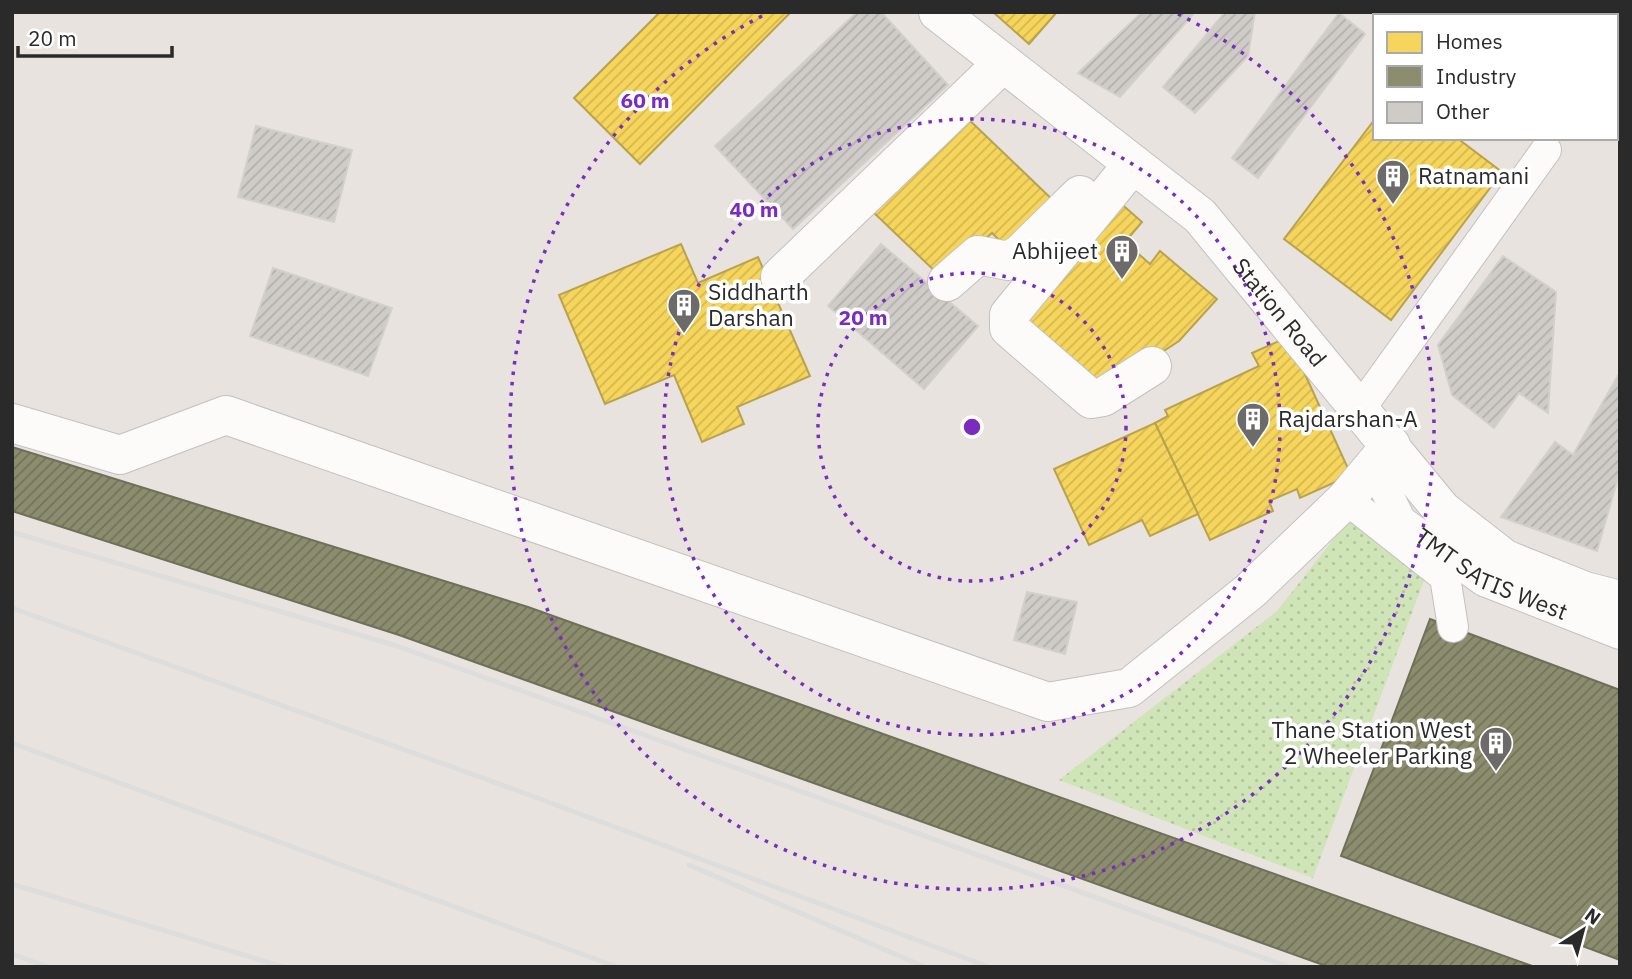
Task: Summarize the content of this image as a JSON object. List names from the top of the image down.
{
  "streets": {
    "street": ["Station Road"],
    "lane": ["TMT SATIS West"]
  },
  "crossings": [
    ["Station Road", "TMT SATIS West"]
  ],
  "places": {
    "building": [
      "Ratnamani",
      "Abhijeet",
      "Siddharth Darshan",
      "Rajdarshan-A",
      "Thane Station West 2 Wheeler Parking"
    ]
  },
  "legend": ["Homes", "Industry", "Other"],
  "scale_bar": "20 m",
  "north": "top right",
  "rings": ["60 m", "40 m", "20 m"]
}
